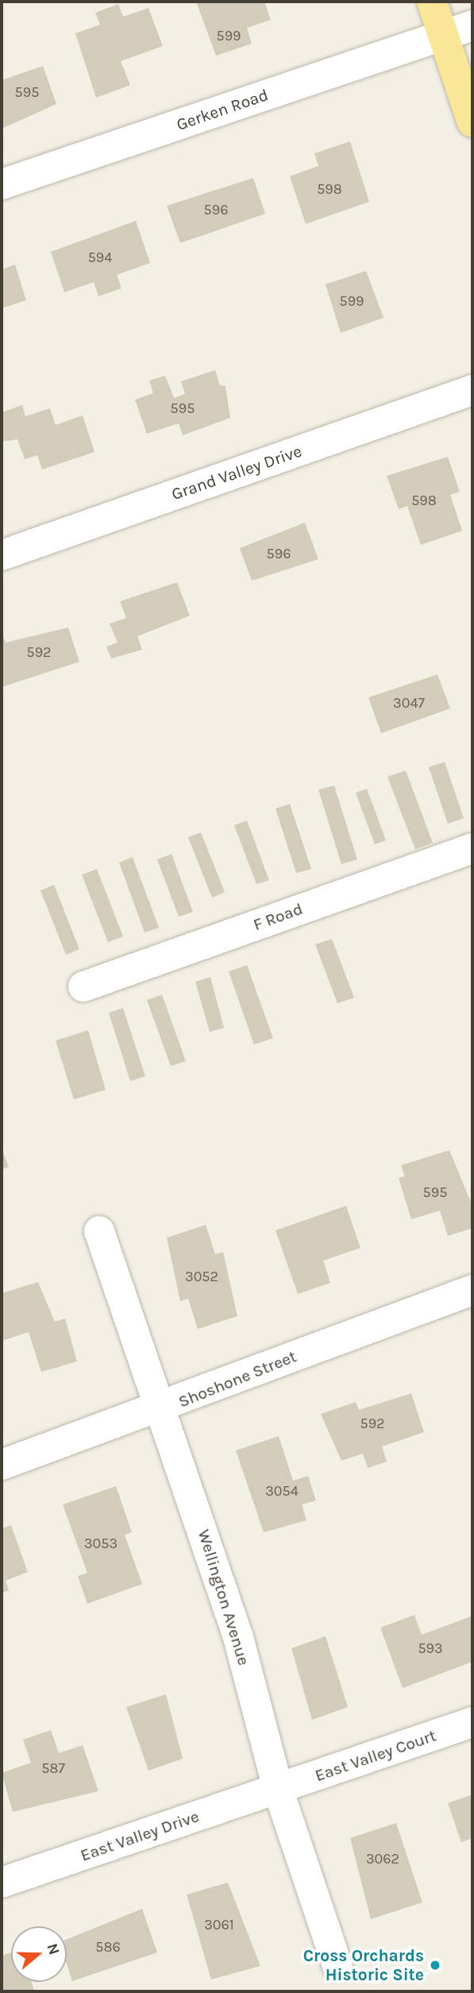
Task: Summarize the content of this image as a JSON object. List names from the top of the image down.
{
  "streets": {
    "street": [
      "Gerken Road",
      "Grand Valley Drive",
      "F Road",
      "Shoshone Street",
      "Wellington Avenue",
      "East Valley Court",
      "East Valley Drive"
    ]
  },
  "crossings": [
    ["Shoshone Street", "Wellington Avenue"],
    ["Wellington Avenue", "East Valley Court"],
    ["Wellington Avenue", "East Valley Drive"],
    ["East Valley Court", "East Valley Drive"]
  ],
  "places": ["Cross Orchards Historic Site"],
  "house_numbers": [
    "599",
    "595",
    "598",
    "596",
    "594",
    "599",
    "595",
    "598",
    "596",
    "592",
    "3047",
    "595",
    "3052",
    "592",
    "3054",
    "3053",
    "593",
    "587",
    "3062",
    "3061",
    "586"
  ],
  "north": "right"
}
